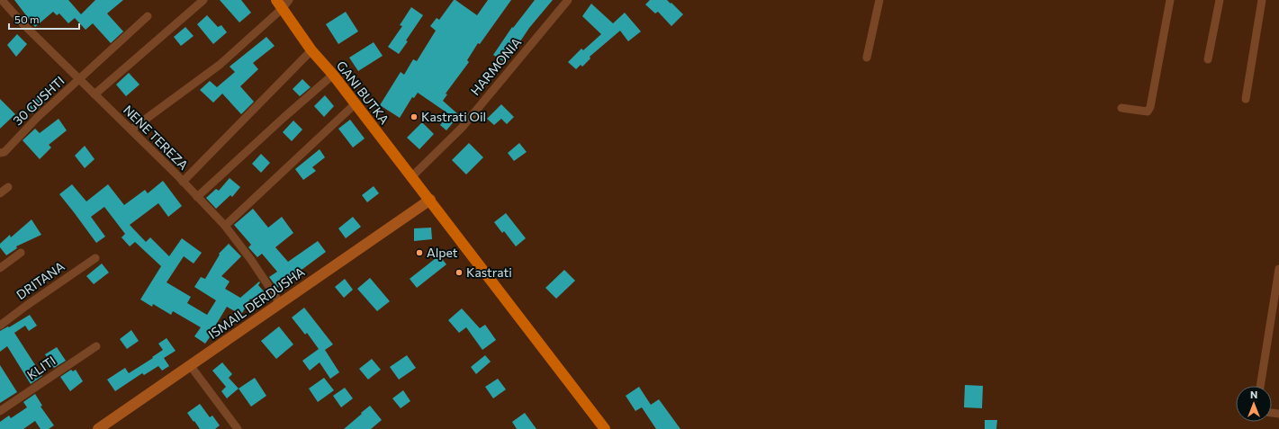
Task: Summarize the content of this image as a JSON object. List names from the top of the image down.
{
  "streets": {
    "main road": ["GANI BUTKA", "ISMAIL DERDUSHA"],
    "street": [
      "HARMONIA",
      "30 GUSHTI",
      "NENE TEREZA",
      "DRITANA",
      "KLITI"
    ]
  },
  "crossings": [
    ["HARMONIA", "GANI BUTKA"],
    ["GANI BUTKA", "ISMAIL DERDUSHA"],
    ["30 GUSHTI", "NENE TEREZA"],
    ["NENE TEREZA", "ISMAIL DERDUSHA"]
  ],
  "places": ["Kastrati Oil", "Alpet", "Kastrati"],
  "scale_bar": "50 m",
  "north": "top"
}
